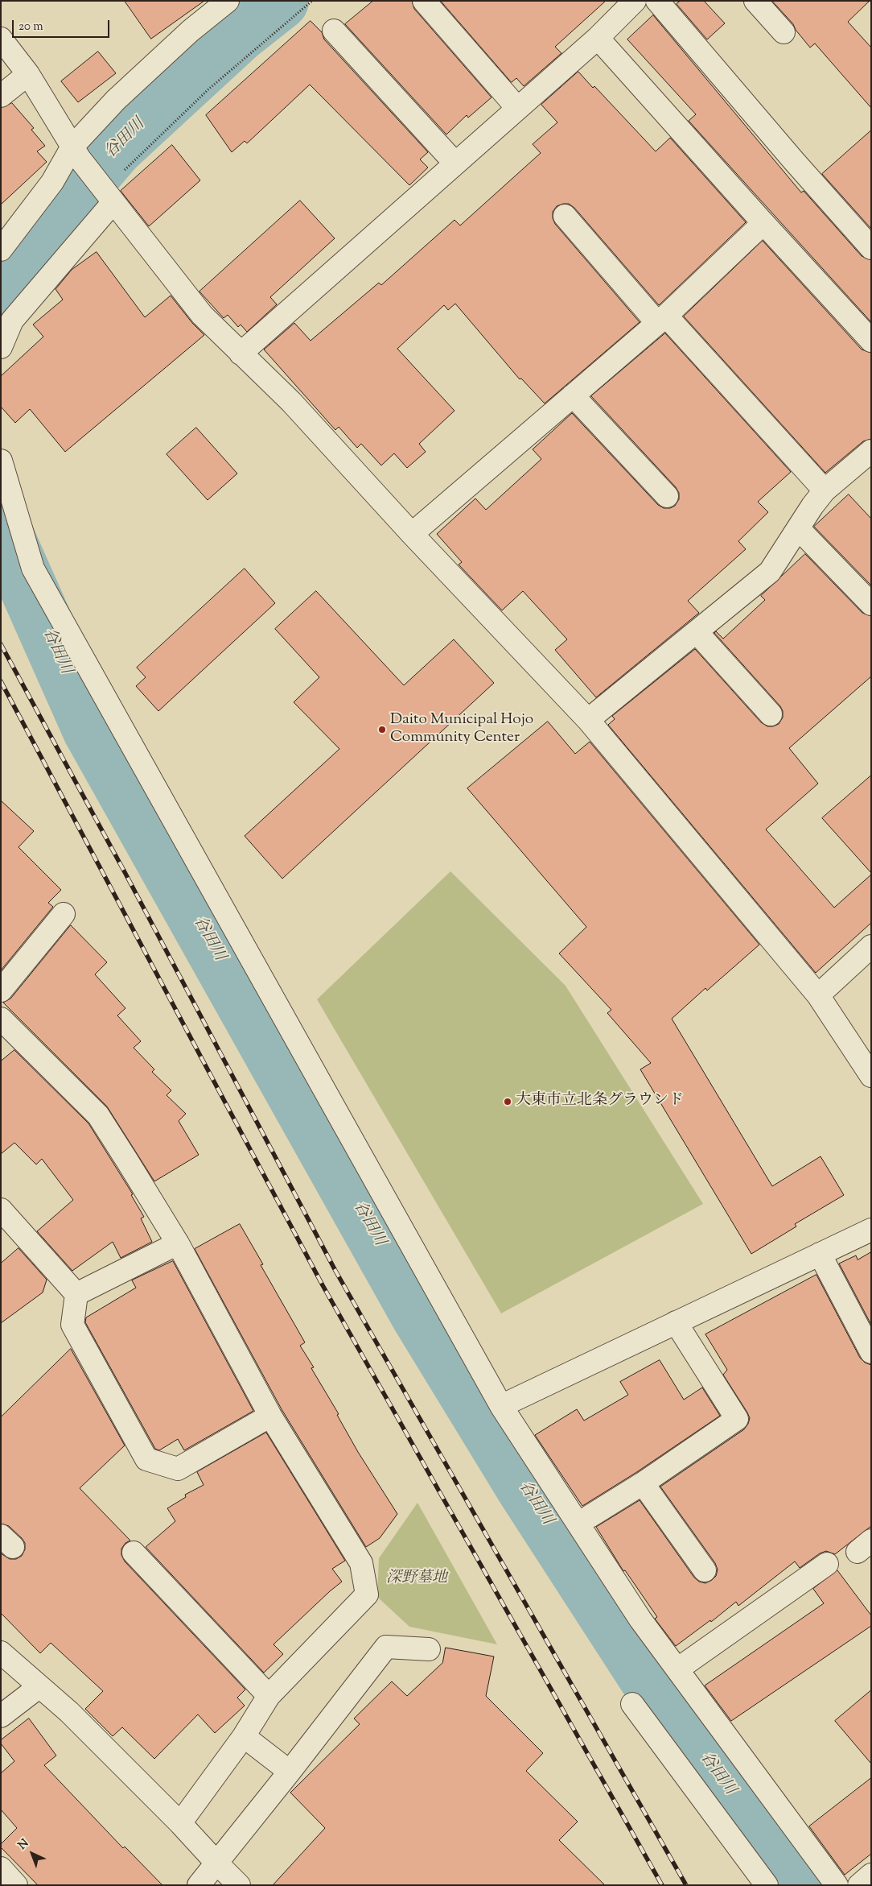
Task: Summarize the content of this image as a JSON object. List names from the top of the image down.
{
  "water": ["谷田川"],
  "parks": ["深野墓地"],
  "places": ["Daito Municipal Hojo Community Center", "大東市立北条グラウンド"],
  "scale_bar": "20 m",
  "north": "top left"
}
